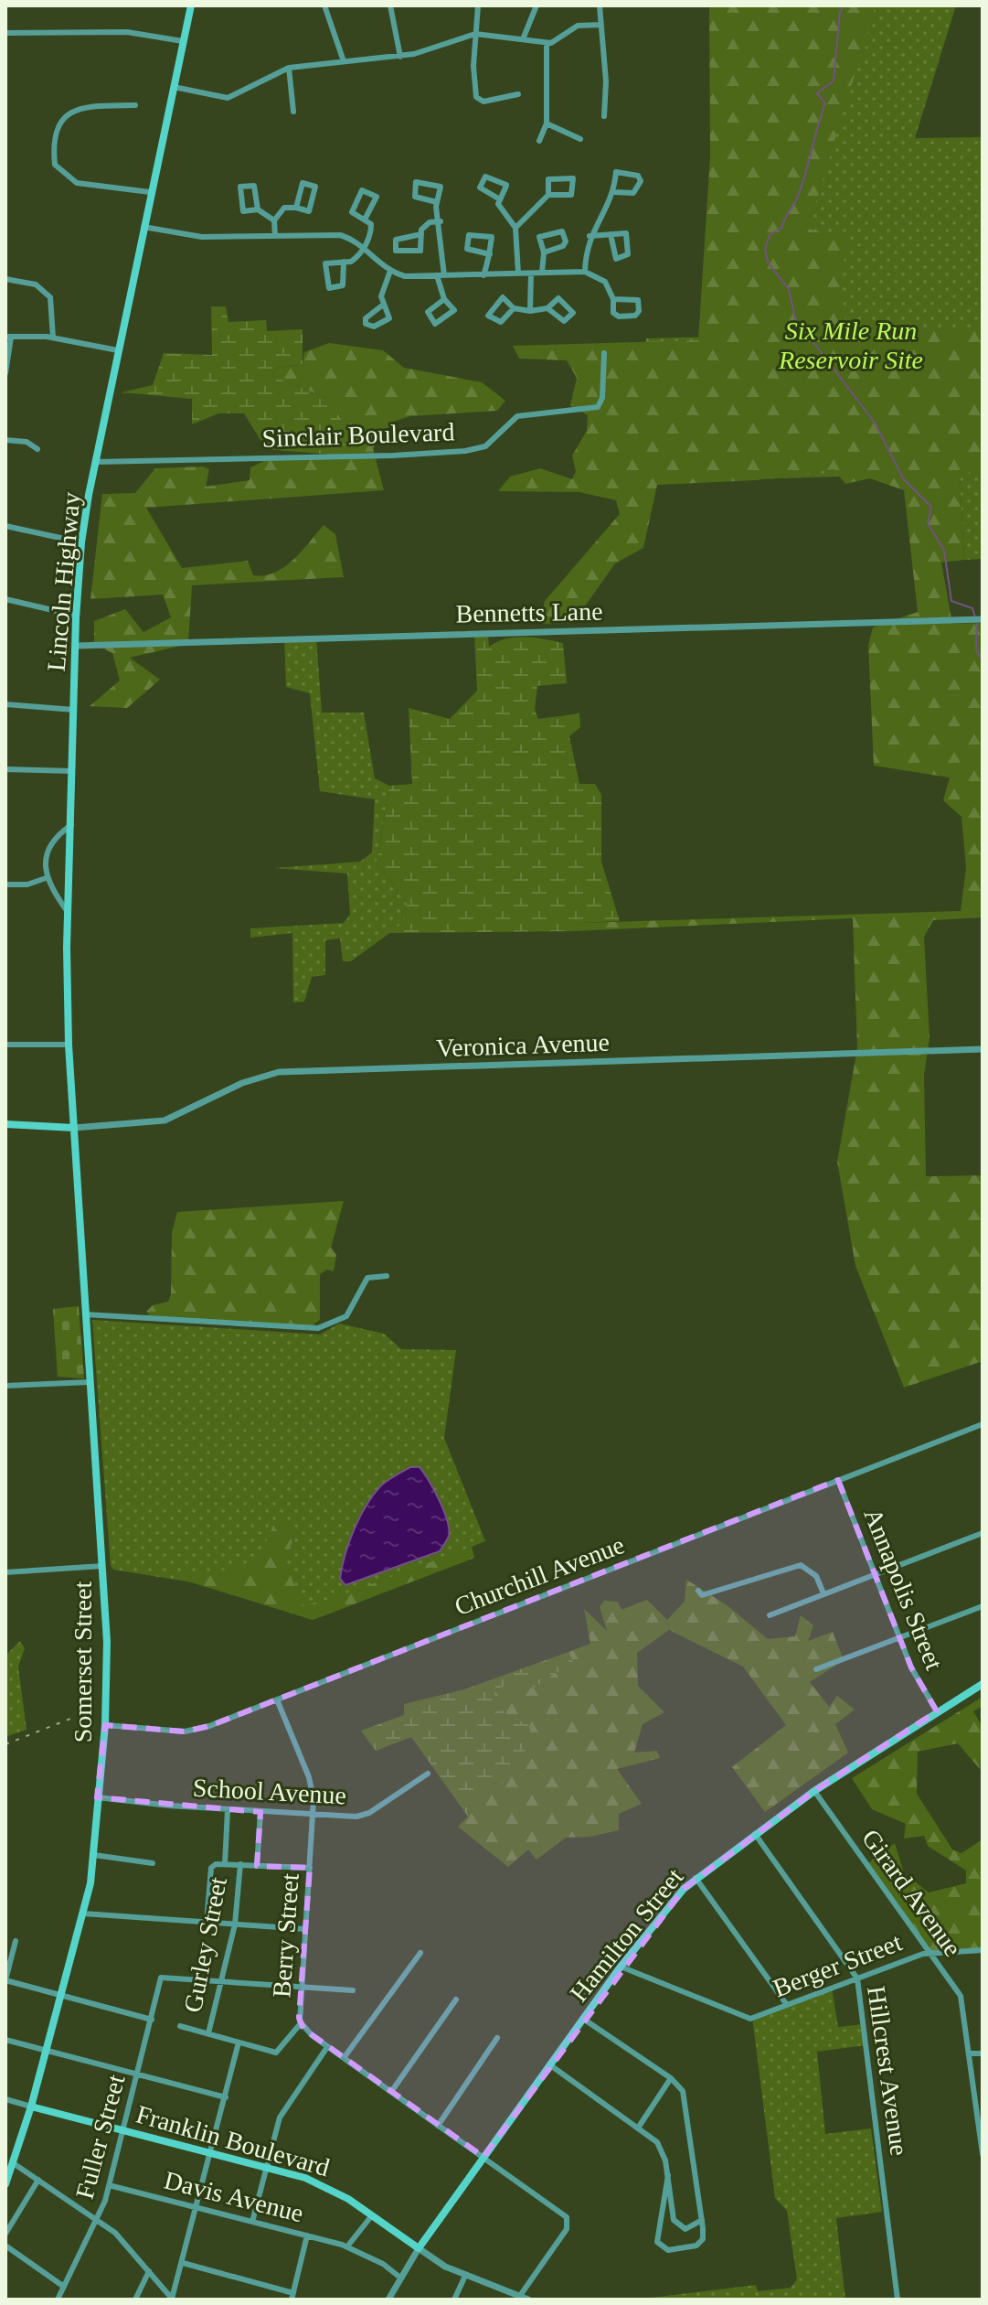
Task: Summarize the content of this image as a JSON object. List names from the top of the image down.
{
  "streets": {
    "main road": [
      "Lincoln Highway",
      "Somerset Street",
      "Hamilton Street",
      "Franklin Boulevard"
    ],
    "street": [
      "Sinclair Boulevard",
      "Bennetts Lane",
      "Veronica Avenue",
      "Churchill Avenue",
      "Annapolis Street",
      "School Avenue",
      "Girard Avenue",
      "Berry Street",
      "Gurley Street",
      "Berger Street",
      "Hillcrest Avenue",
      "Fuller Street",
      "Davis Avenue"
    ]
  },
  "crossings": [
    ["Sinclair Boulevard", "Lincoln Highway"],
    ["Lincoln Highway", "Bennetts Lane"],
    ["Lincoln Highway", "Veronica Avenue"],
    ["Lincoln Highway", "Somerset Street"],
    ["Veronica Avenue", "Somerset Street"],
    ["Churchill Avenue", "Annapolis Street"],
    ["Churchill Avenue", "Somerset Street"],
    ["Churchill Avenue", "Berry Street"],
    ["Annapolis Street", "Hamilton Street"],
    ["Somerset Street", "School Avenue"],
    ["Somerset Street", "Franklin Boulevard"],
    ["School Avenue", "Berry Street"],
    ["Girard Avenue", "Hamilton Street"],
    ["Girard Avenue", "Berger Street"],
    ["Hamilton Street", "Berry Street"],
    ["Hamilton Street", "Berger Street"],
    ["Hamilton Street", "Hillcrest Avenue"],
    ["Hamilton Street", "Franklin Boulevard"],
    ["Hamilton Street", "Davis Avenue"],
    ["Berry Street", "Franklin Boulevard"],
    ["Gurley Street", "Fuller Street"],
    ["Berger Street", "Hillcrest Avenue"],
    ["Fuller Street", "Franklin Boulevard"],
    ["Fuller Street", "Davis Avenue"]
  ],
  "parks": ["Six Mile Run Reservoir Site"]
}
